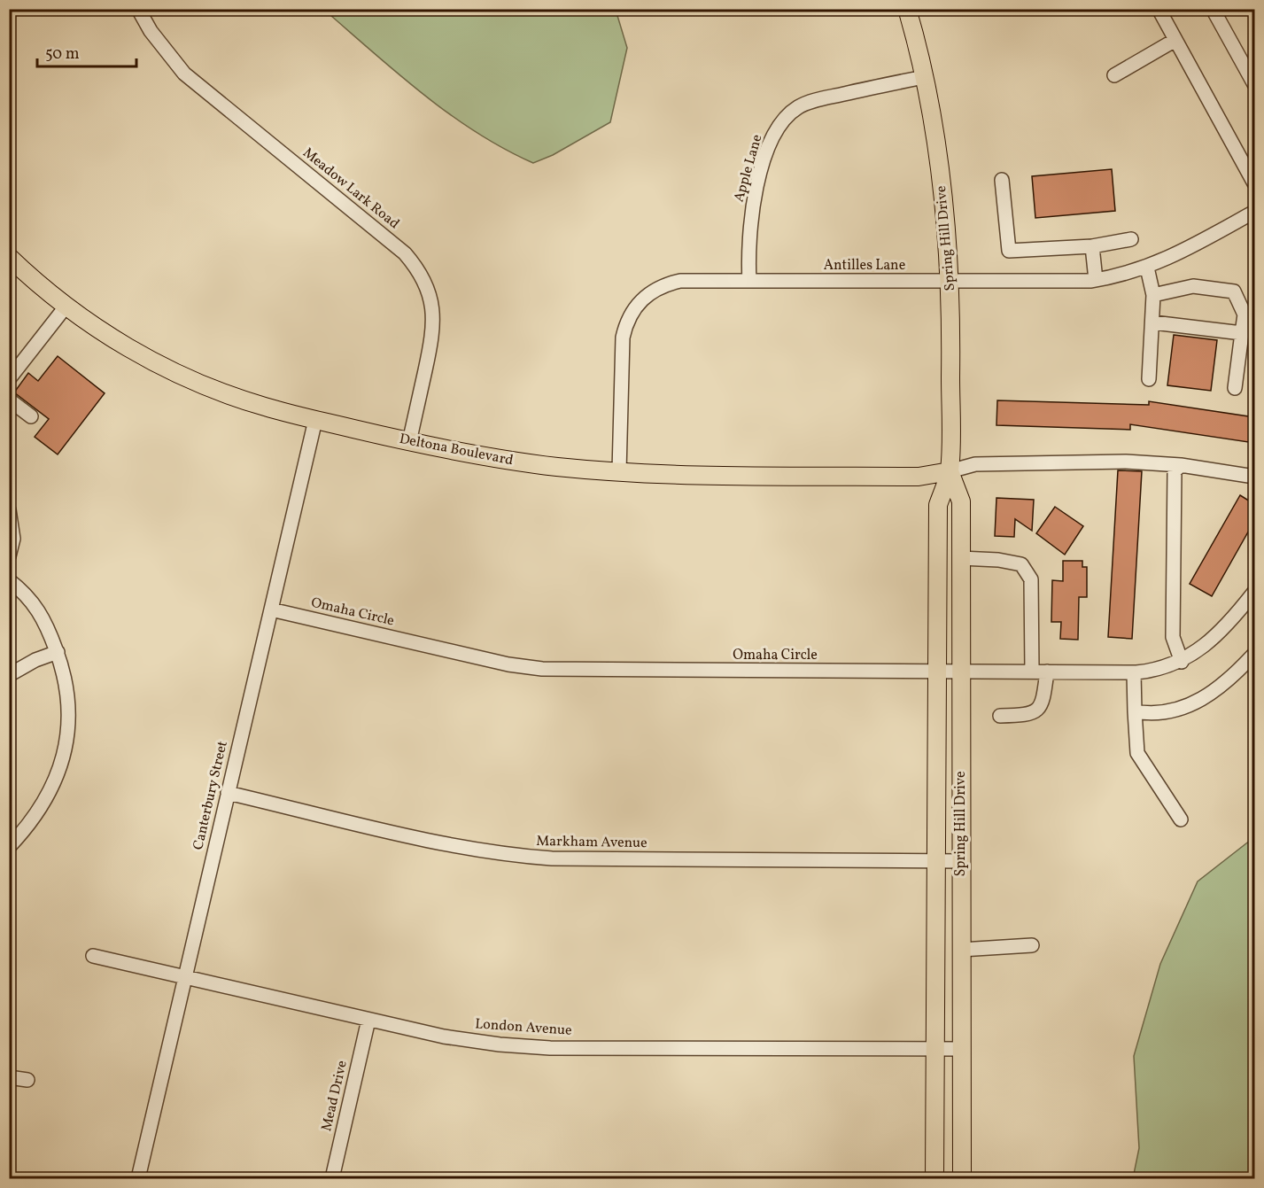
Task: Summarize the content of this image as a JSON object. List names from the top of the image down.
{
  "streets": {
    "main road": ["Spring Hill Drive", "Deltona Boulevard"],
    "street": [
      "Apple Lane",
      "Meadow Lark Road",
      "Antilles Lane",
      "Omaha Circle",
      "Canterbury Street",
      "Markham Avenue",
      "London Avenue",
      "Mead Drive"
    ]
  },
  "crossings": [
    ["Apple Lane", "Spring Hill Drive"],
    ["Apple Lane", "Antilles Lane"],
    ["Meadow Lark Road", "Deltona Boulevard"],
    ["Spring Hill Drive", "Antilles Lane"],
    ["Spring Hill Drive", "Deltona Boulevard"],
    ["Spring Hill Drive", "Omaha Circle"],
    ["Spring Hill Drive", "Markham Avenue"],
    ["Spring Hill Drive", "London Avenue"],
    ["Antilles Lane", "Deltona Boulevard"],
    ["Deltona Boulevard", "Canterbury Street"],
    ["Omaha Circle", "Canterbury Street"],
    ["Canterbury Street", "Markham Avenue"],
    ["Canterbury Street", "London Avenue"],
    ["London Avenue", "Mead Drive"]
  ],
  "scale_bar": "50 m"
}
